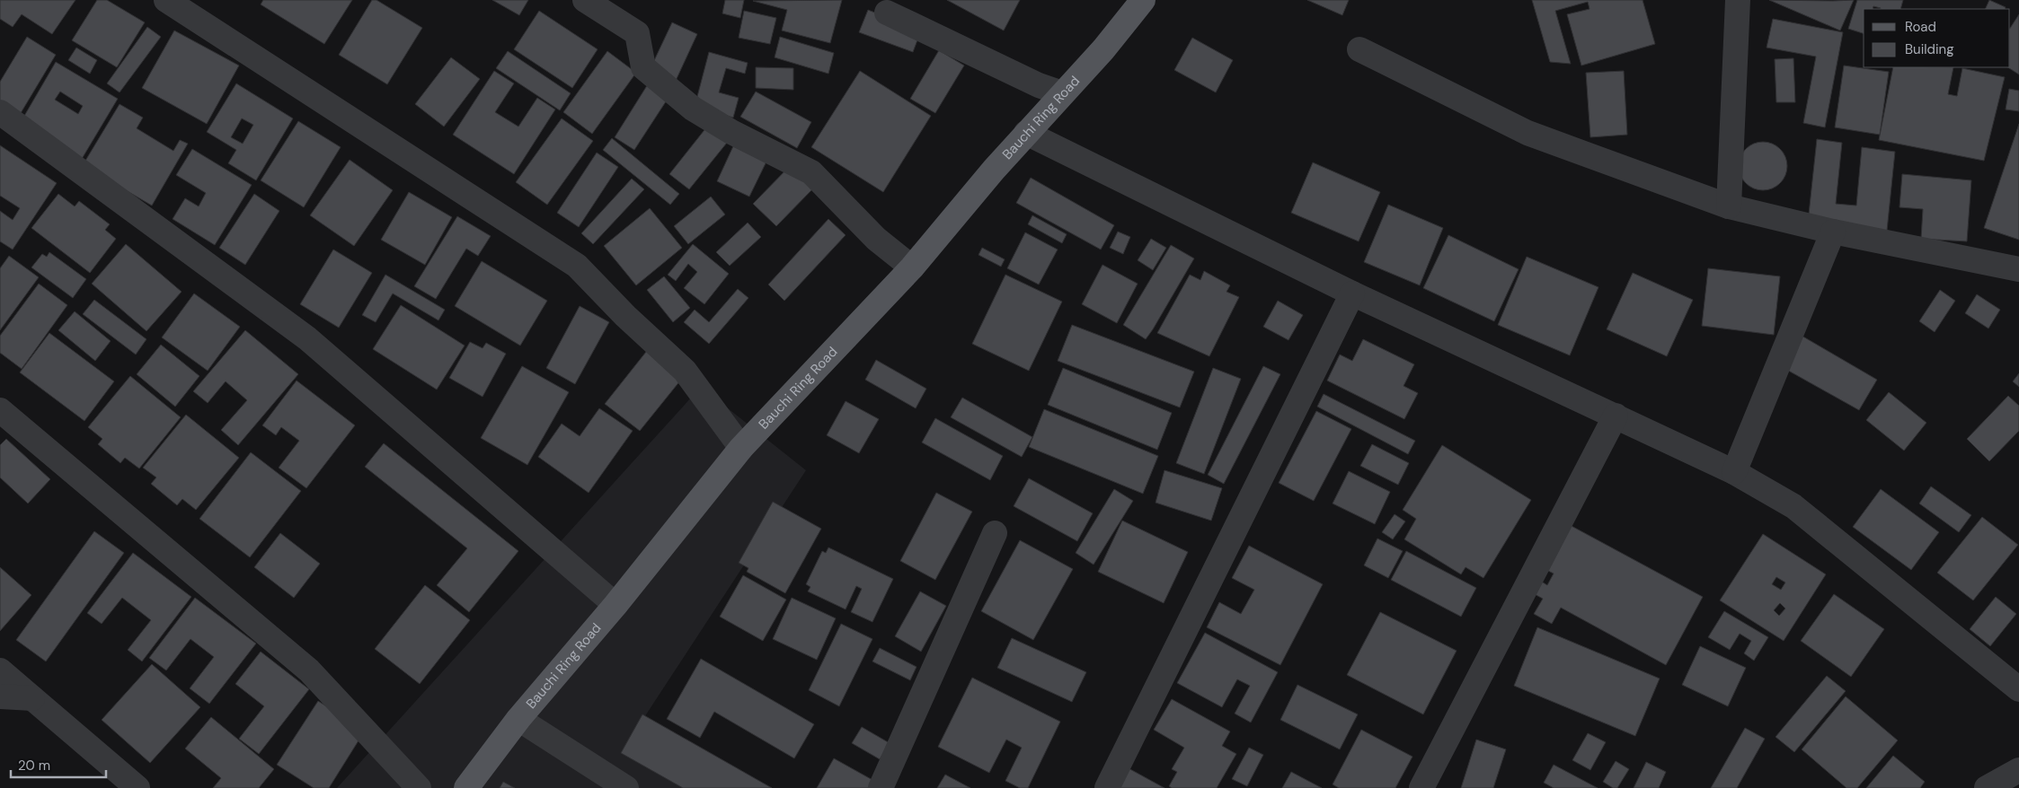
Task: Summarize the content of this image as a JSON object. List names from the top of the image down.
{
  "streets": {
    "main road": ["Bauchi Ring Road"]
  },
  "legend": ["Road", "Building"],
  "scale_bar": "20 m"
}
